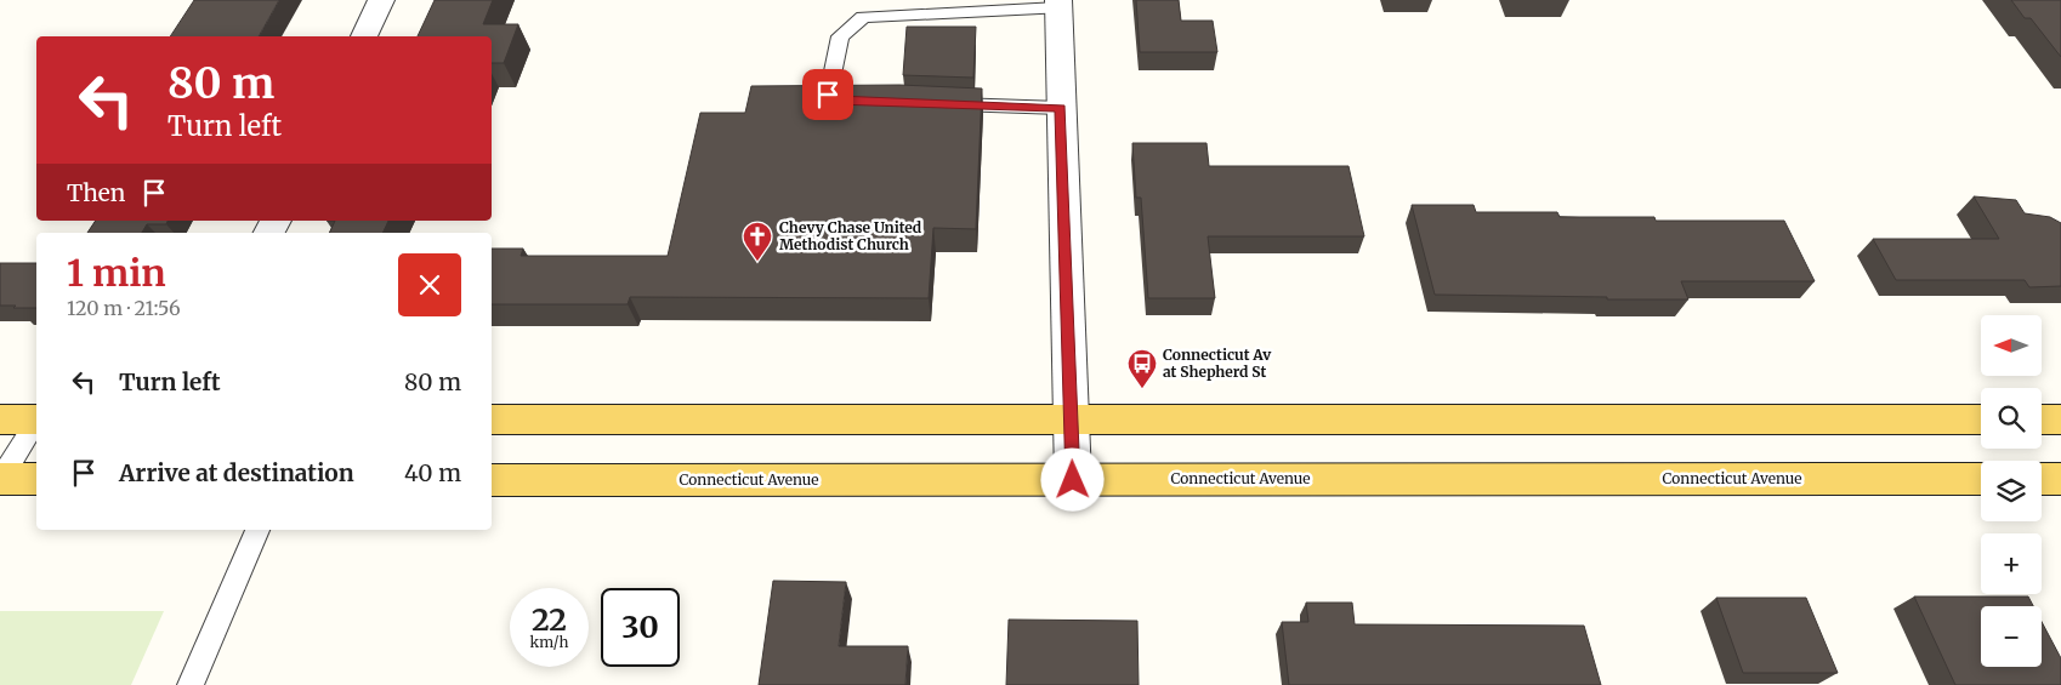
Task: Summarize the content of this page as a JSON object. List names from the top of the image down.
{
  "streets": {
    "main road": ["Connecticut Avenue"]
  },
  "places": {
    "church": ["Chevy Chase United Methodist Church"],
    "bus stop": ["Connecticut Av at Shepherd St"]
  },
  "north": "left",
  "page": {
    "turn": ["80 m", "Turn left"],
    "then": "Then",
    "heading": ["1 min", "120 m · 21:56"],
    "map_buttons": ["+", "−"],
    "list": [
      {
        "name": "Turn left",
        "value": "80 m"
      },
      {
        "name": "Arrive at destination",
        "value": "40 m"
      }
    ],
    "speed": "22 km/h",
    "limit": "30"
  }
}
